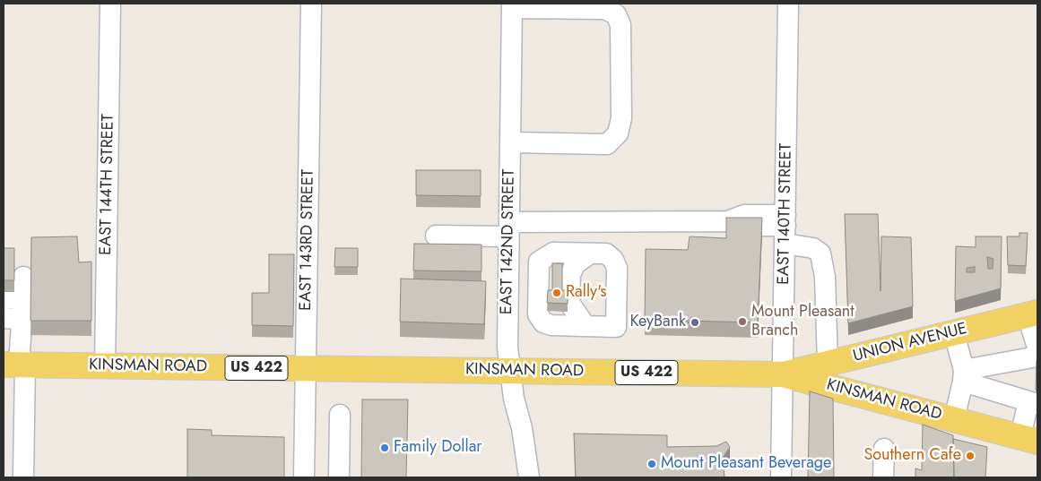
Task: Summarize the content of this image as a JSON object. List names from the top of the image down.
{
  "streets": {
    "main road": ["UNION AVENUE", "KINSMAN ROAD", "US 422"],
    "street": [
      "EAST 144TH STREET",
      "EAST 140TH STREET",
      "EAST 143RD STREET",
      "EAST 142ND STREET"
    ]
  },
  "crossings": [
    ["EAST 144TH STREET", "KINSMAN ROAD"],
    ["EAST 140TH STREET", "UNION AVENUE"],
    ["EAST 140TH STREET", "KINSMAN ROAD"],
    ["EAST 143RD STREET", "KINSMAN ROAD"],
    ["EAST 142ND STREET", "KINSMAN ROAD"],
    ["UNION AVENUE", "KINSMAN ROAD"]
  ],
  "places": [
    "Rally's",
    "Mount Pleasant Branch",
    "KeyBank",
    "Family Dollar",
    "Southern Cafe",
    "Mount Pleasant Beverage"
  ]
}
